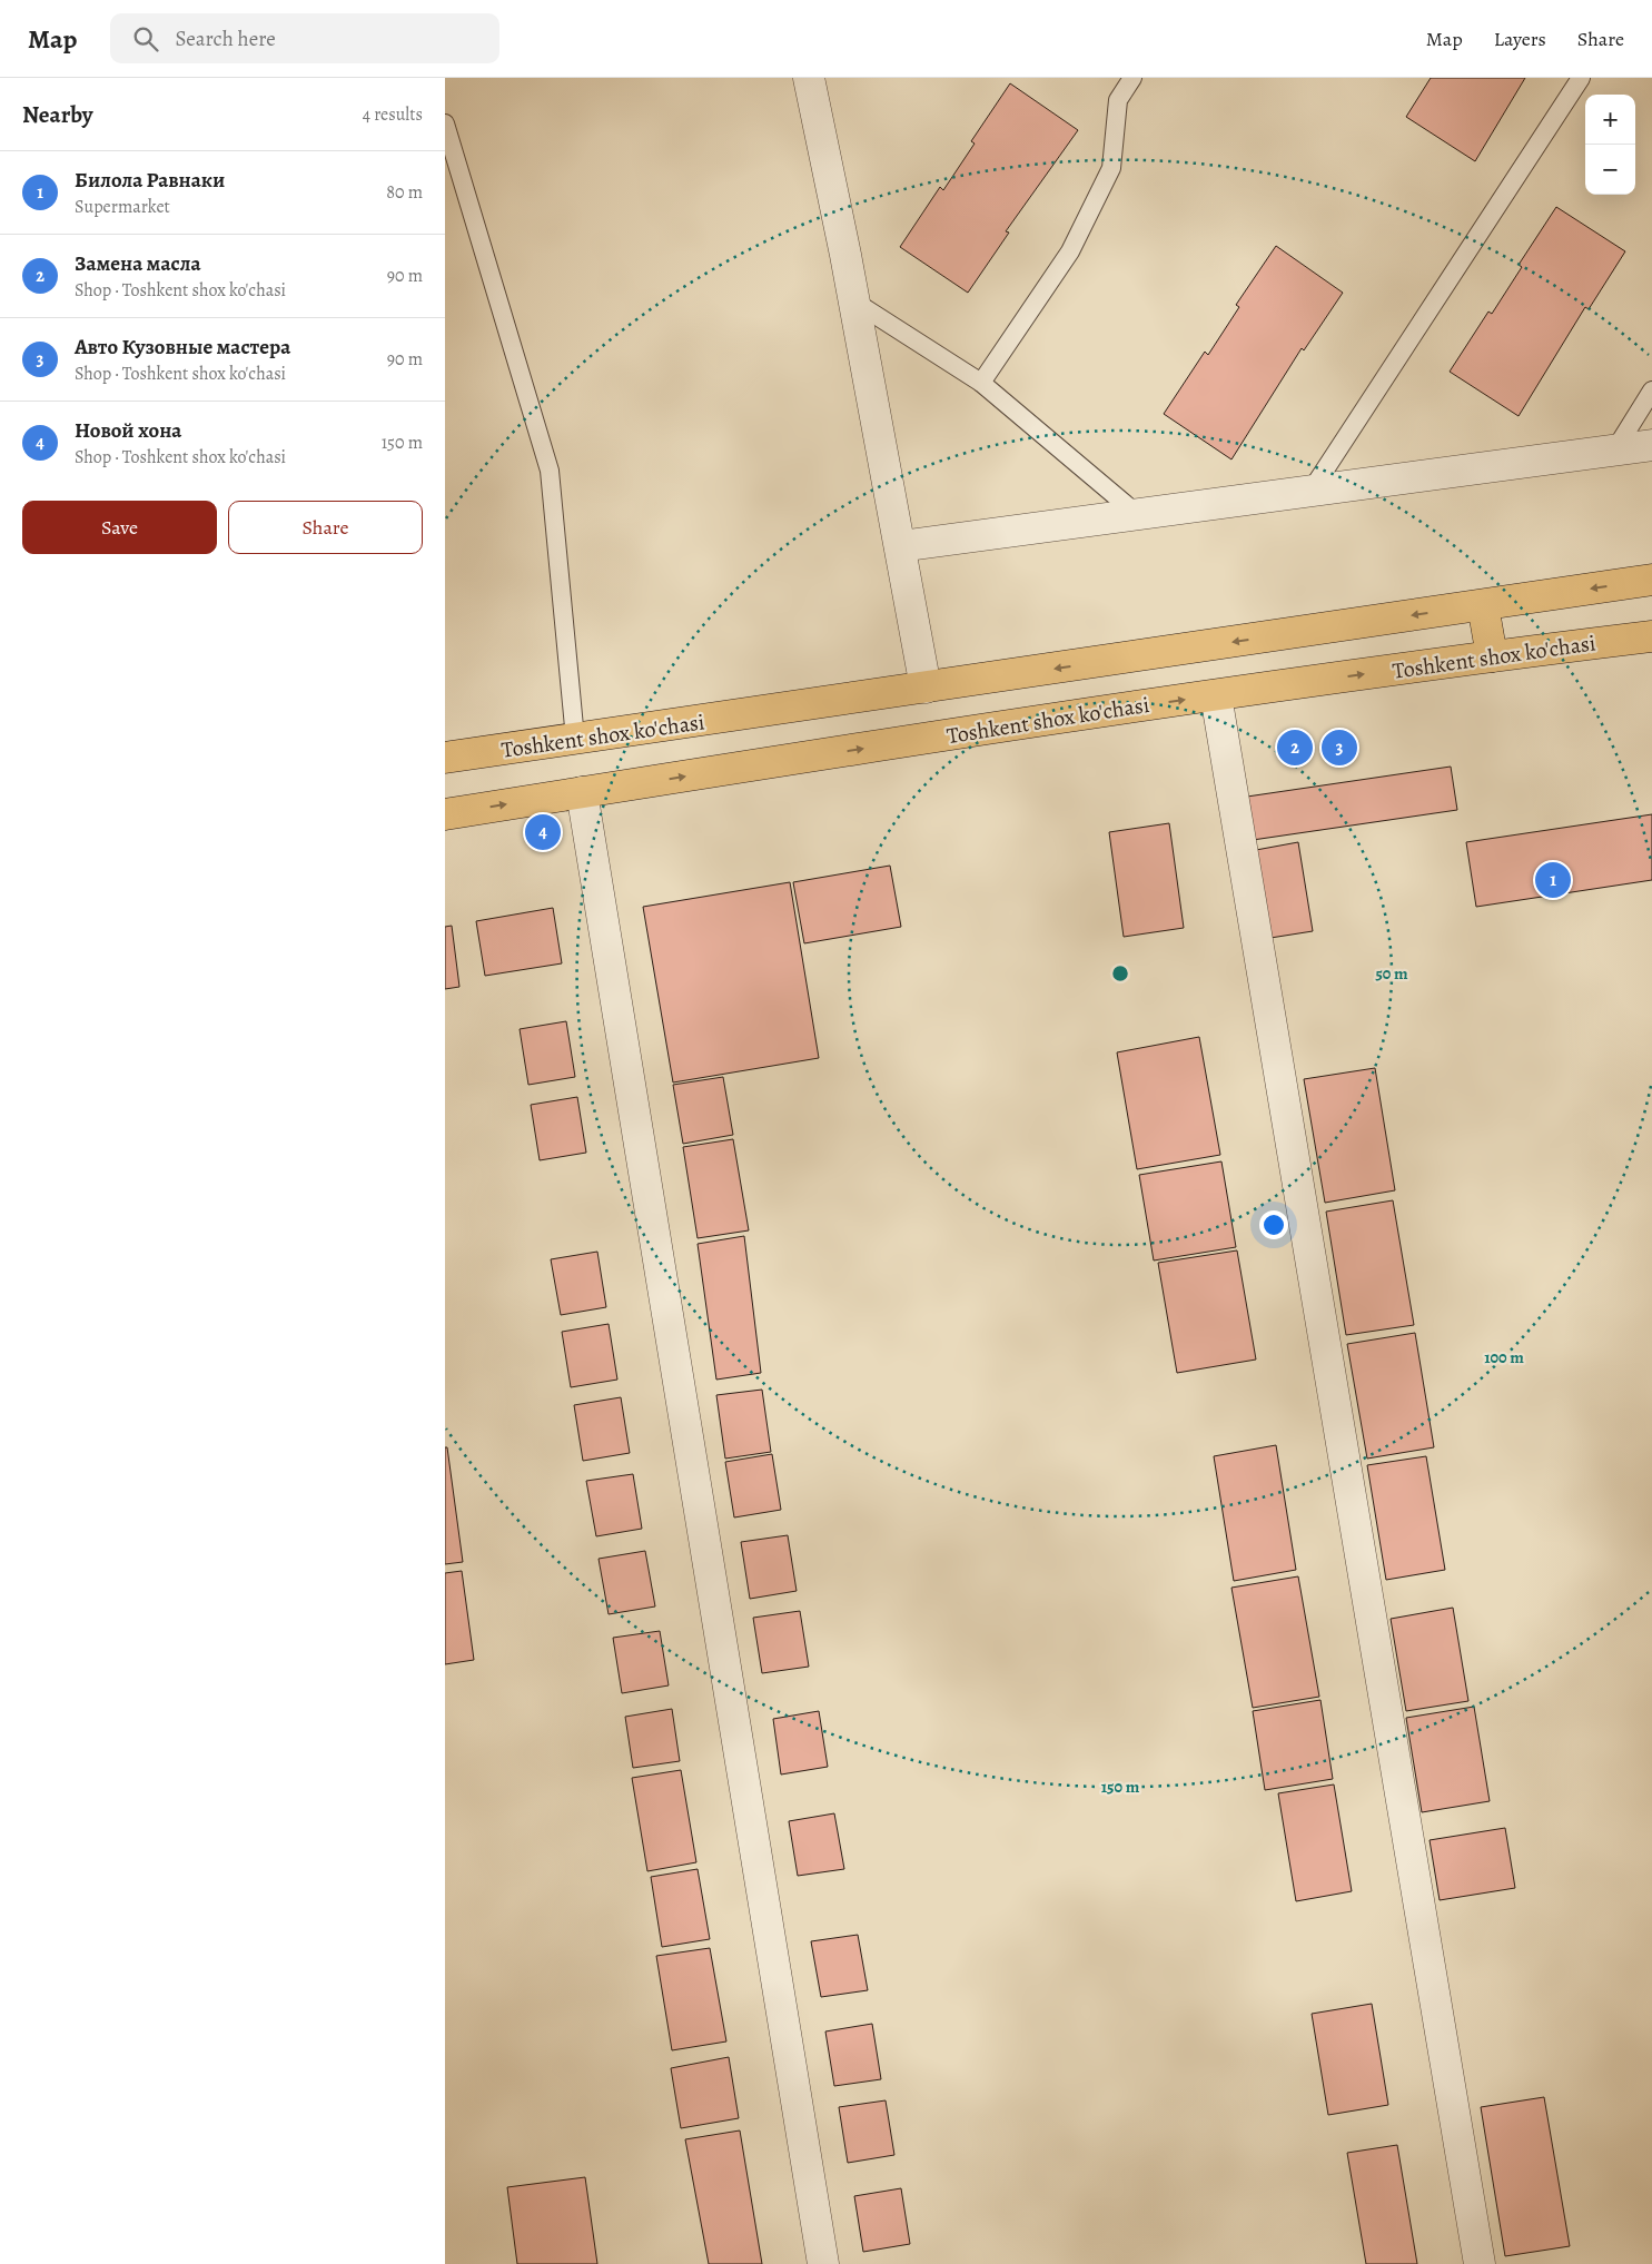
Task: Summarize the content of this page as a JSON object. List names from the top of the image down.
{
  "streets": {
    "main road": ["Toshkent shox ko'chasi"]
  },
  "page": {
    "header": "Map",
    "search": "Search here",
    "nav": ["Map", "Layers", "Share"],
    "heading": ["Nearby", "4 results"],
    "map_buttons": ["+", "−"],
    "list": [
      {
        "mark": "1",
        "name": "Билола Равнаки",
        "note": "Supermarket",
        "value": "80 m"
      },
      {
        "mark": "2",
        "name": "Замена масла",
        "note": "Shop · Toshkent shox ko'chasi",
        "value": "90 m"
      },
      {
        "mark": "3",
        "name": "Авто Кузовные мастера",
        "note": "Shop · Toshkent shox ko'chasi",
        "value": "90 m"
      },
      {
        "mark": "4",
        "name": "Новой хона",
        "note": "Shop · Toshkent shox ko'chasi",
        "value": "150 m"
      }
    ],
    "buttons": ["Save", "Share"],
    "pins": [
      "2",
      "3",
      "4",
      "1"
    ]
  },
  "rings": ["50 m", "100 m", "150 m"]
}
